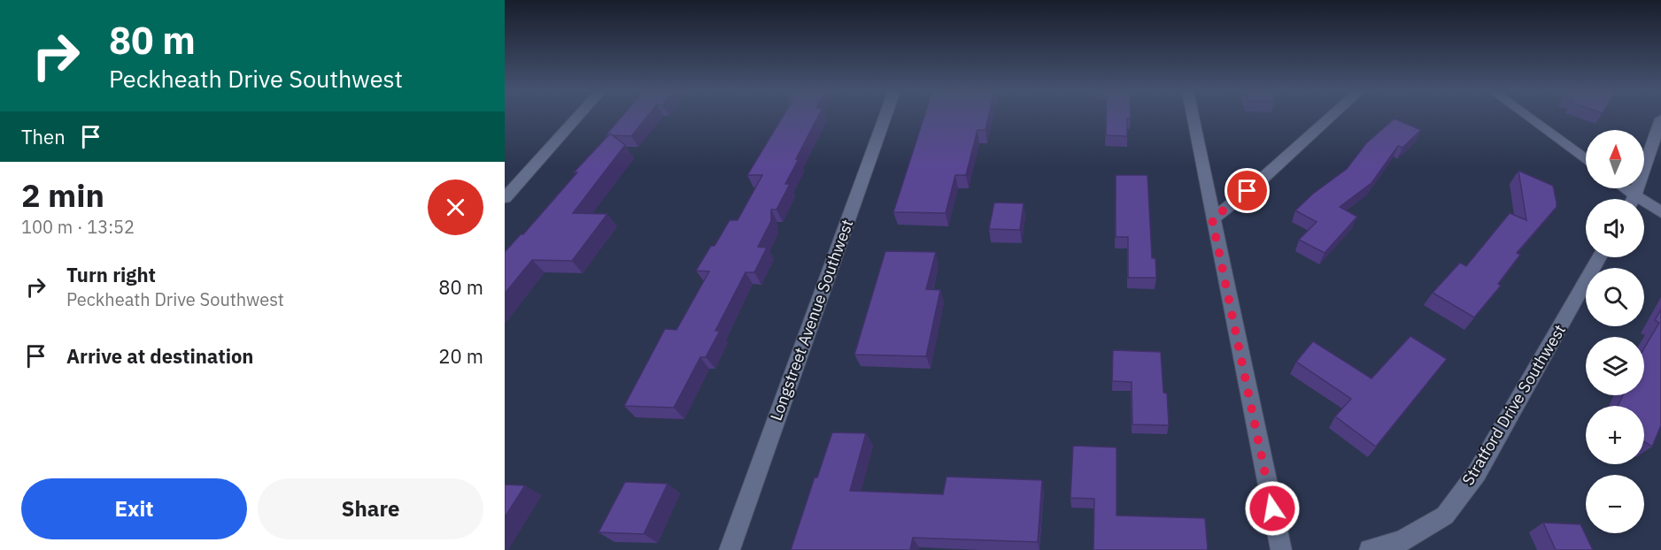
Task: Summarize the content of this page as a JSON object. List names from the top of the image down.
{
  "streets": {
    "street": ["Longstreet Avenue Southwest", "Stratford Drive Southwest"]
  },
  "north": "top",
  "page": {
    "turn": ["80 m", "Peckheath Drive Southwest"],
    "then": "Then",
    "map_buttons": ["+", "−"],
    "heading": ["2 min", "100 m · 13:52"],
    "list": [
      {
        "name": "Turn right",
        "note": "Peckheath Drive Southwest",
        "value": "80 m"
      },
      {
        "name": "Arrive at destination",
        "value": "20 m"
      }
    ],
    "buttons": ["Exit", "Share"]
  }
}
